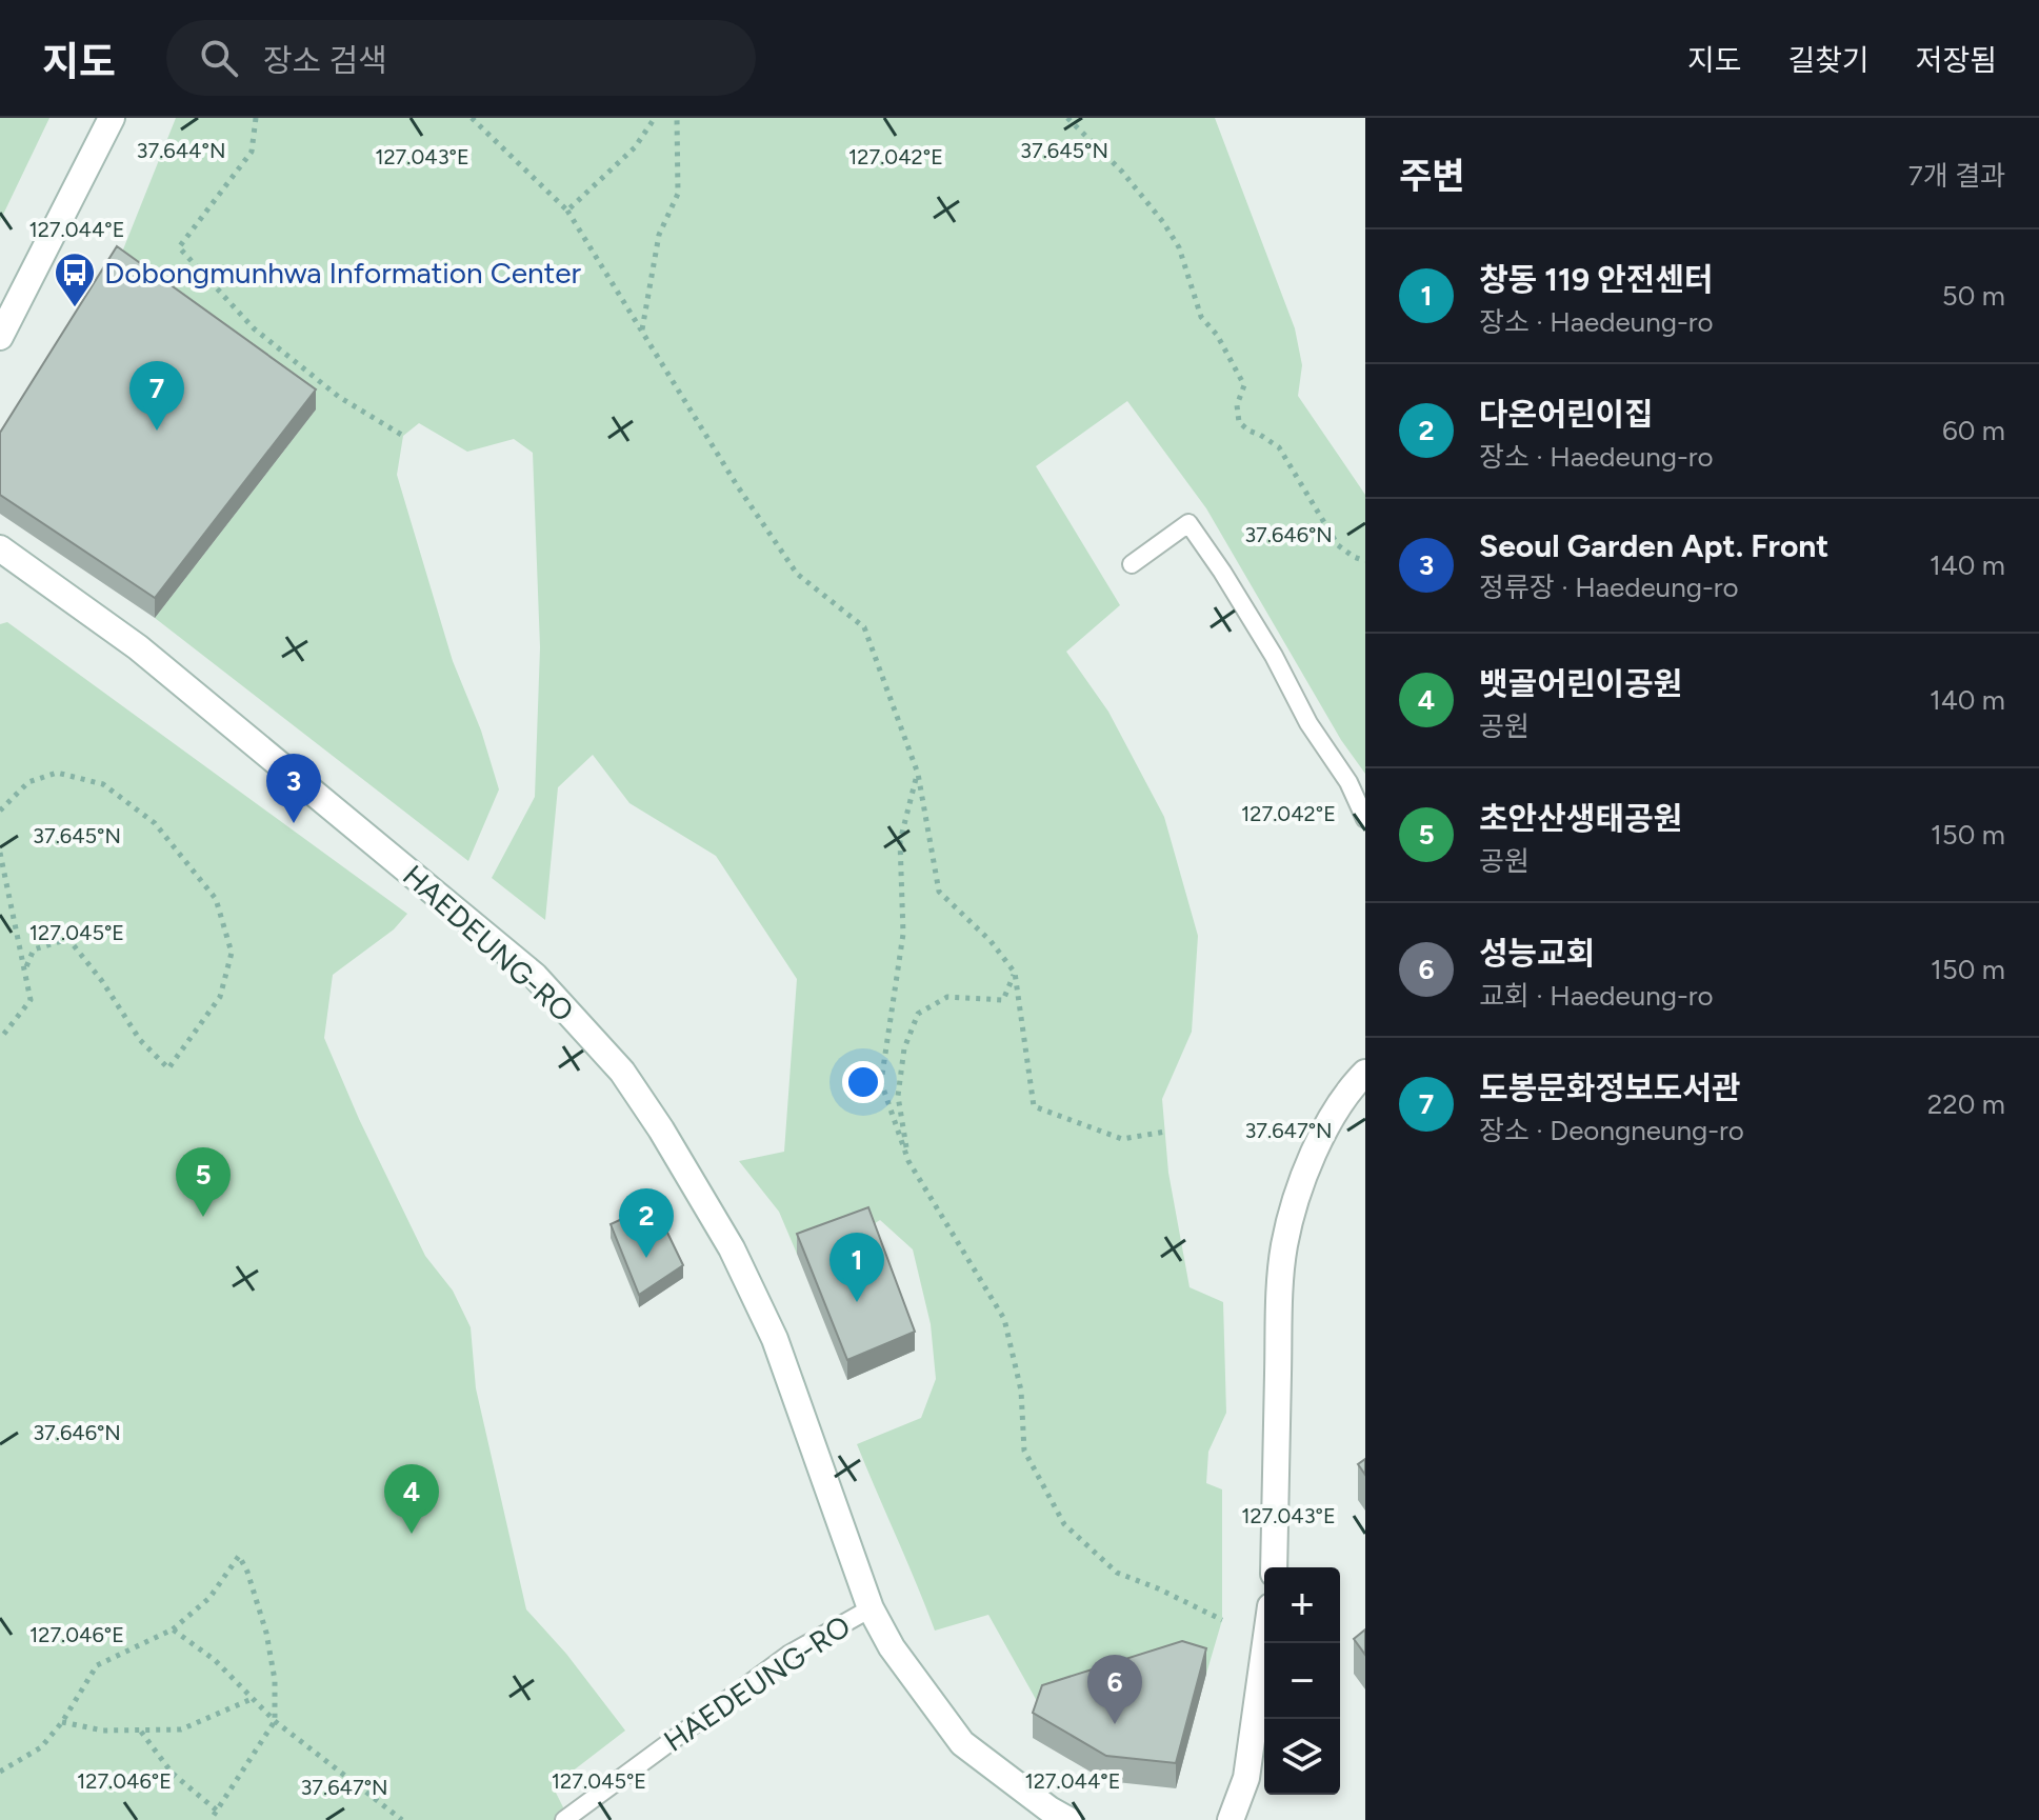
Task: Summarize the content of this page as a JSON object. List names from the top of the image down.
{
  "streets": {
    "main road": ["HAEDEUNG-RO"]
  },
  "places": {
    "bus stop": ["Dobongmunhwa Information Center"]
  },
  "page": {
    "header": "지도",
    "search": "장소 검색",
    "nav": ["지도", "길찾기", "저장됨"],
    "heading": ["주변", "7개 결과"],
    "list": [
      {
        "mark": "1",
        "name": "창동 119 안전센터",
        "note": "장소 · Haedeung-ro",
        "value": "50 m"
      },
      {
        "mark": "2",
        "name": "다온어린이집",
        "note": "장소 · Haedeung-ro",
        "value": "60 m"
      },
      {
        "mark": "3",
        "name": "Seoul Garden Apt. Front",
        "note": "정류장 · Haedeung-ro",
        "value": "140 m"
      },
      {
        "mark": "4",
        "name": "뱃골어린이공원",
        "note": "공원",
        "value": "140 m"
      },
      {
        "mark": "5",
        "name": "초안산생태공원",
        "note": "공원",
        "value": "150 m"
      },
      {
        "mark": "6",
        "name": "성능교회",
        "note": "교회 · Haedeung-ro",
        "value": "150 m"
      },
      {
        "mark": "7",
        "name": "도봉문화정보도서관",
        "note": "장소 · Deongneung-ro",
        "value": "220 m"
      }
    ],
    "pins": [
      "7",
      "3",
      "5",
      "2",
      "1",
      "4",
      "6"
    ],
    "map_buttons": ["+", "−"]
  },
  "coordinates": [
    "37.644°N",
    "37.645°N",
    "127.043°E",
    "127.042°E",
    "127.044°E",
    "37.646°N",
    "127.045°E",
    "37.647°N",
    "127.046°E"
  ]
}
